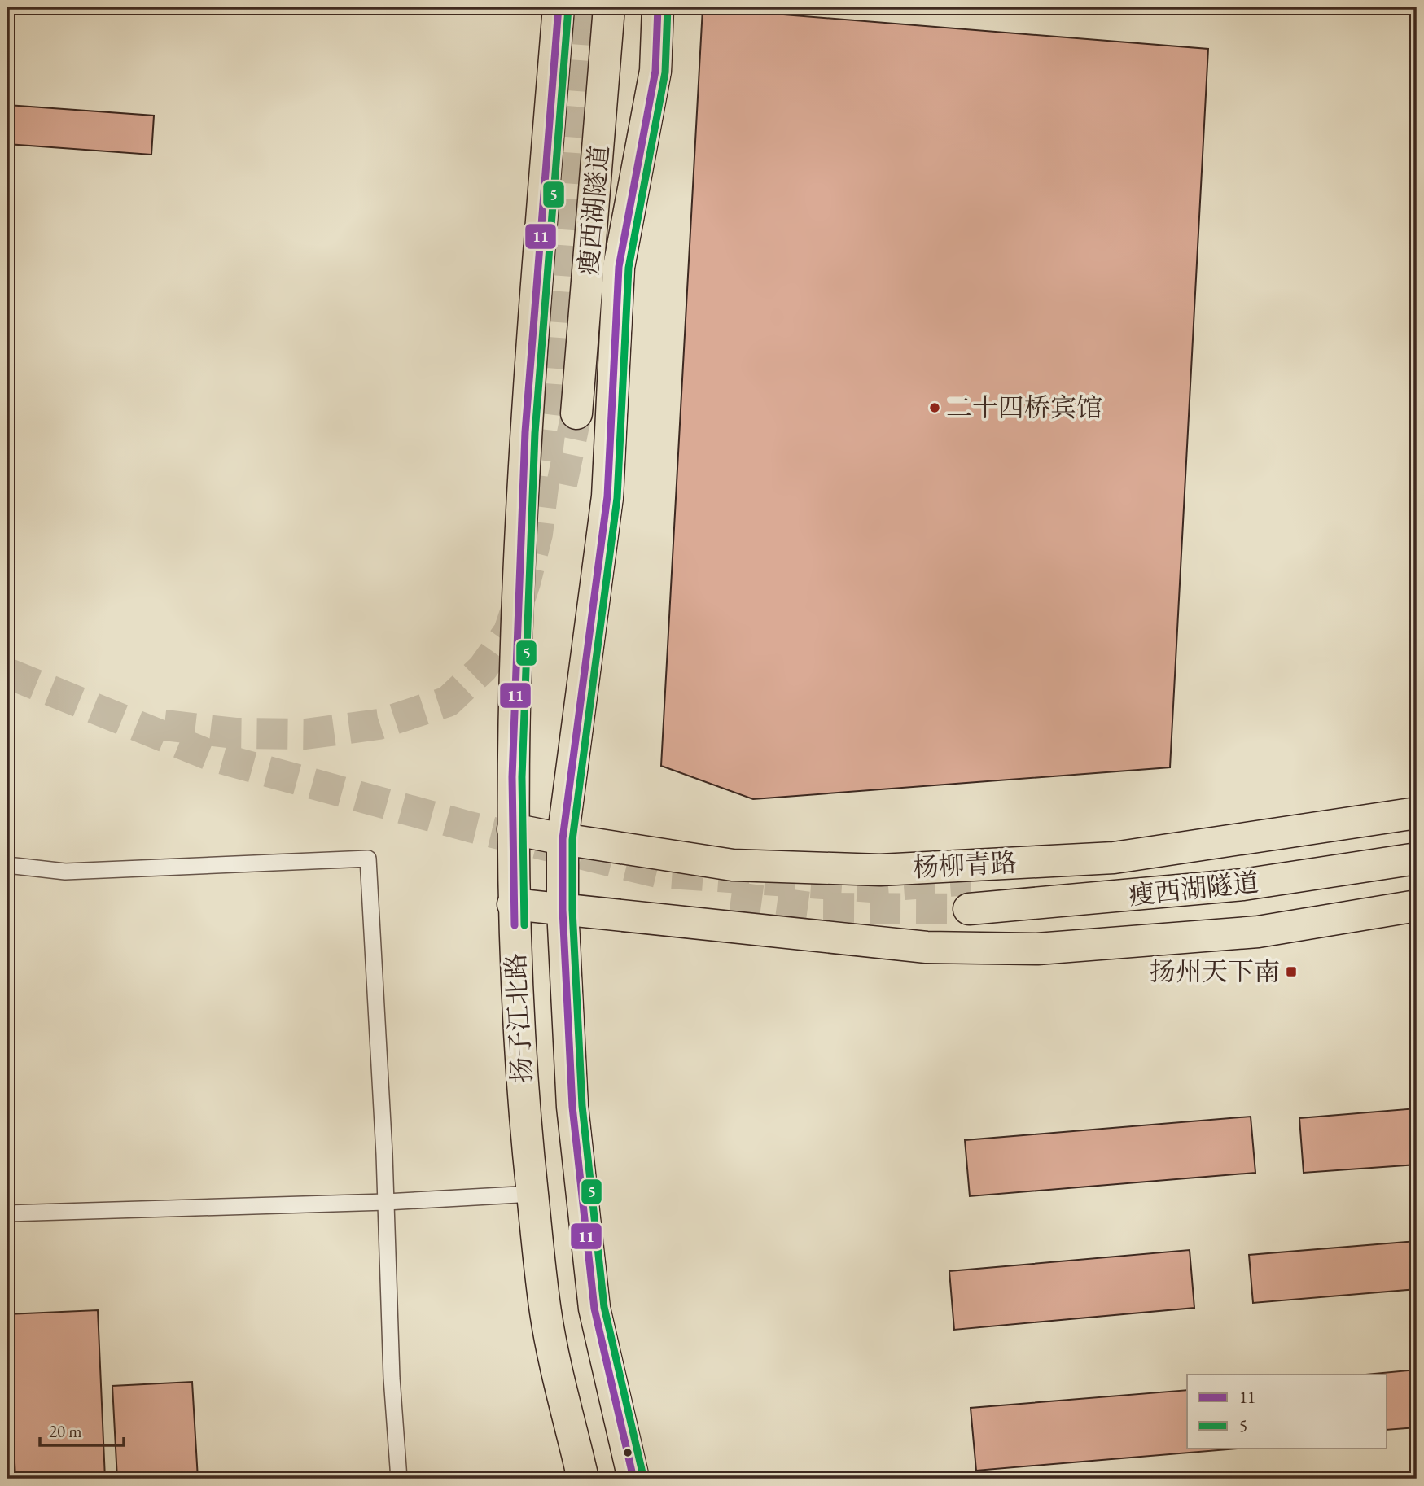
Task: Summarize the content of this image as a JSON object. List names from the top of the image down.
{
  "streets": {
    "main road": ["瘦西湖隧道", "杨柳青路", "扬子江北路"]
  },
  "crossings": [
    ["杨柳青路", "扬子江北路"]
  ],
  "places": {
    "other": ["二十四桥宾馆"],
    "transit": ["扬州天下南"]
  },
  "lines": ["transit line 11", "transit line 5"],
  "legend": ["11", "5"],
  "scale_bar": "20 m"
}
